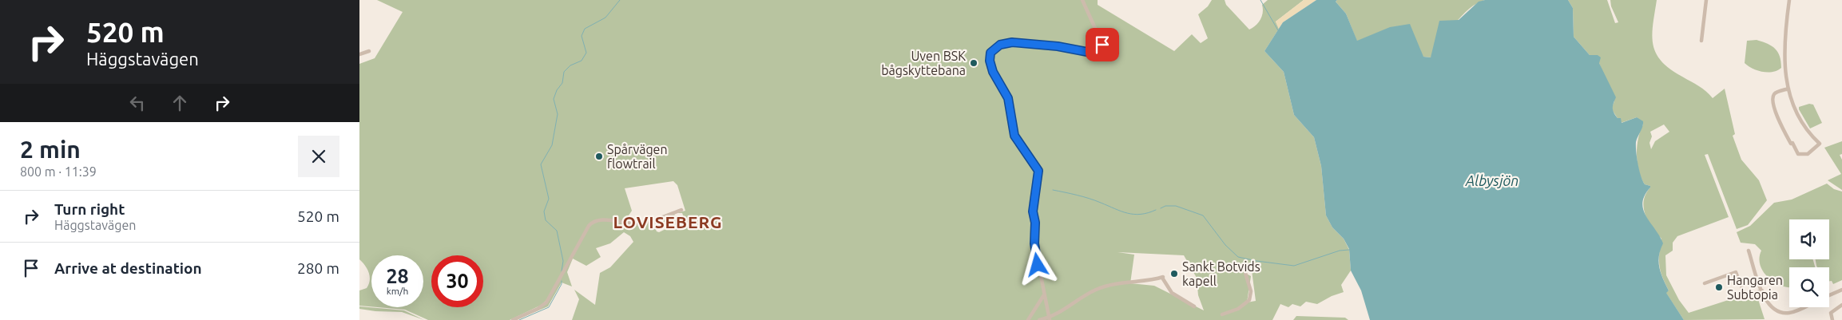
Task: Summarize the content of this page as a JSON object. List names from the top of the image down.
{
  "districts": ["LOVISEBERG"],
  "water": ["Albysjön"],
  "places": [
    "Uven BSK bågskyttebana",
    "Spårvägen flowtrail",
    "Sankt Botvids kapell",
    "Hangaren Subtopia"
  ],
  "page": {
    "turn": ["520 m", "Häggstavägen"],
    "heading": ["2 min", "800 m · 11:39"],
    "list": [
      {
        "name": "Turn right",
        "note": "Häggstavägen",
        "value": "520 m"
      },
      {
        "name": "Arrive at destination",
        "value": "280 m"
      }
    ],
    "speed": "28 km/h",
    "limit": "30"
  }
}
